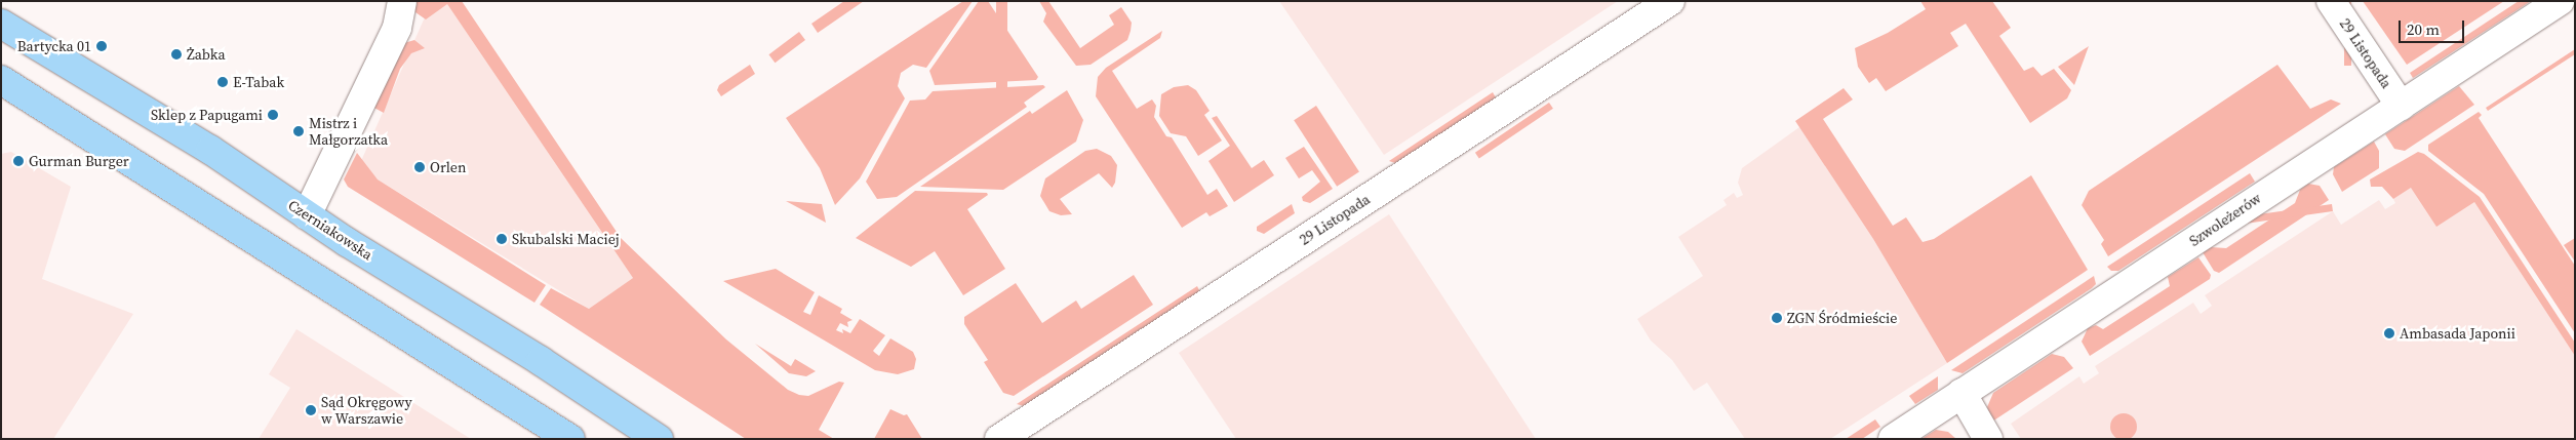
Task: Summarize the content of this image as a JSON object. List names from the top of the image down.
{
  "streets": {
    "main road": ["Czerniakowska"],
    "street": ["29 Listopada", "Szwoleżerów"]
  },
  "crossings": [
    ["29 Listopada", "Szwoleżerów"]
  ],
  "places": [
    "Bartycka 01",
    "Żabka",
    "E-Tabak",
    "Sklep z Papugami",
    "Mistrz i Małgorzatka",
    "Gurman Burger",
    "Orlen",
    "Skubalski Maciej",
    "ZGN Śródmieście",
    "Ambasada Japonii",
    "Sąd Okręgowy w Warszawie"
  ],
  "scale_bar": "20 m"
}
